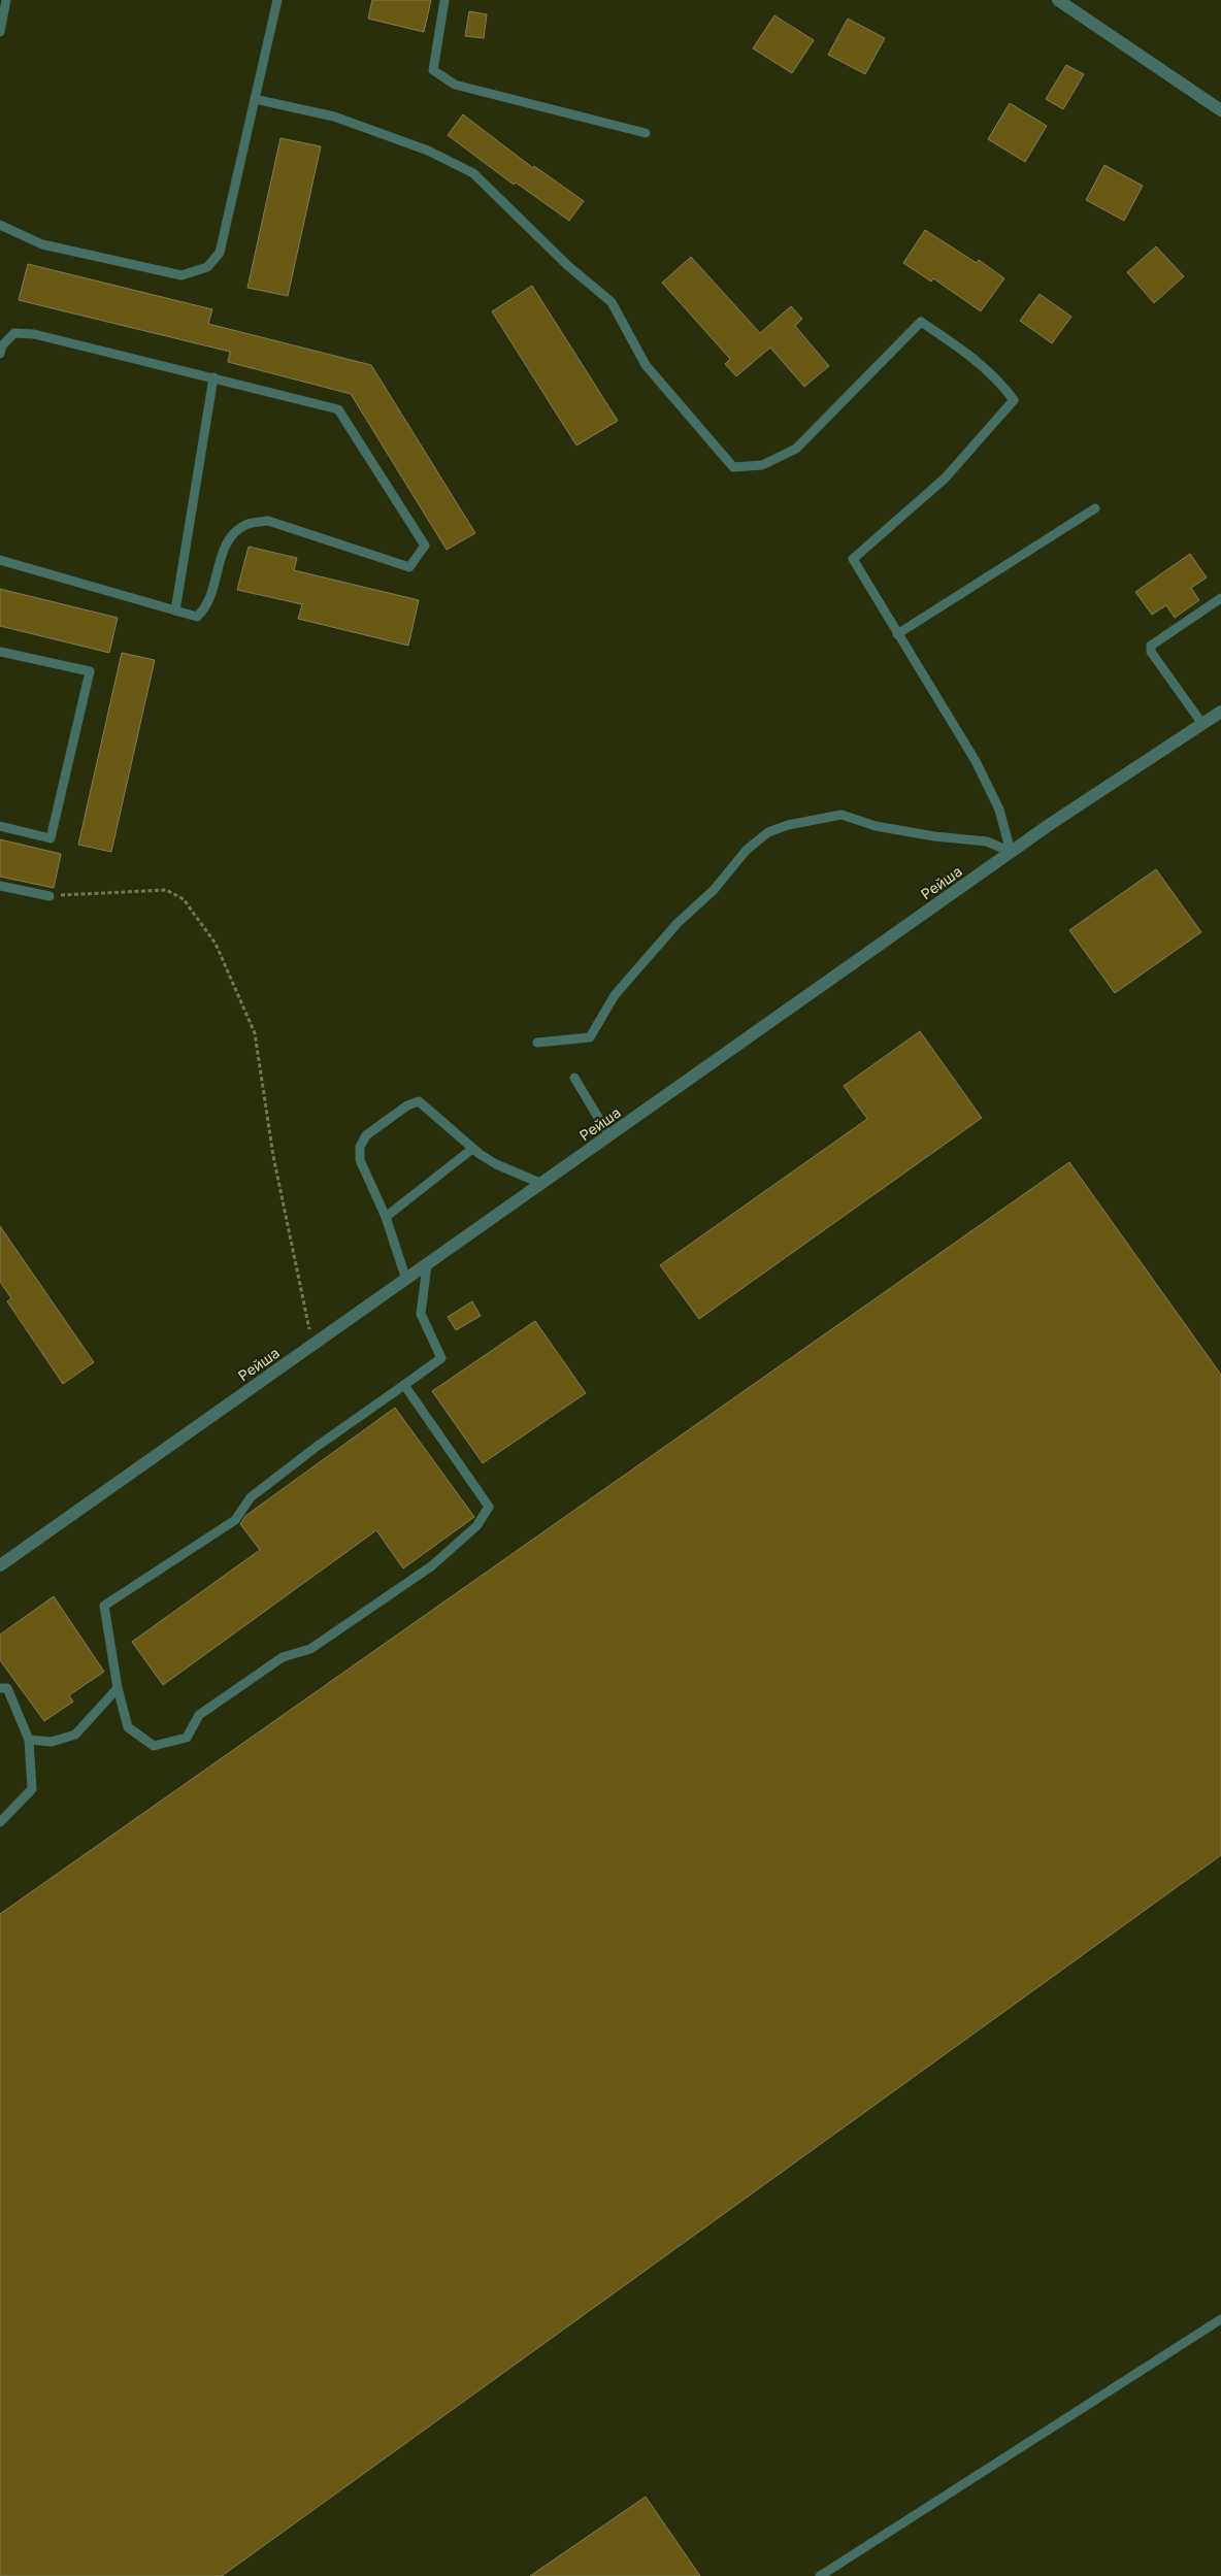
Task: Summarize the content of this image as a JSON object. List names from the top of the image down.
{
  "streets": {
    "street": ["Рейша"]
  }
}
